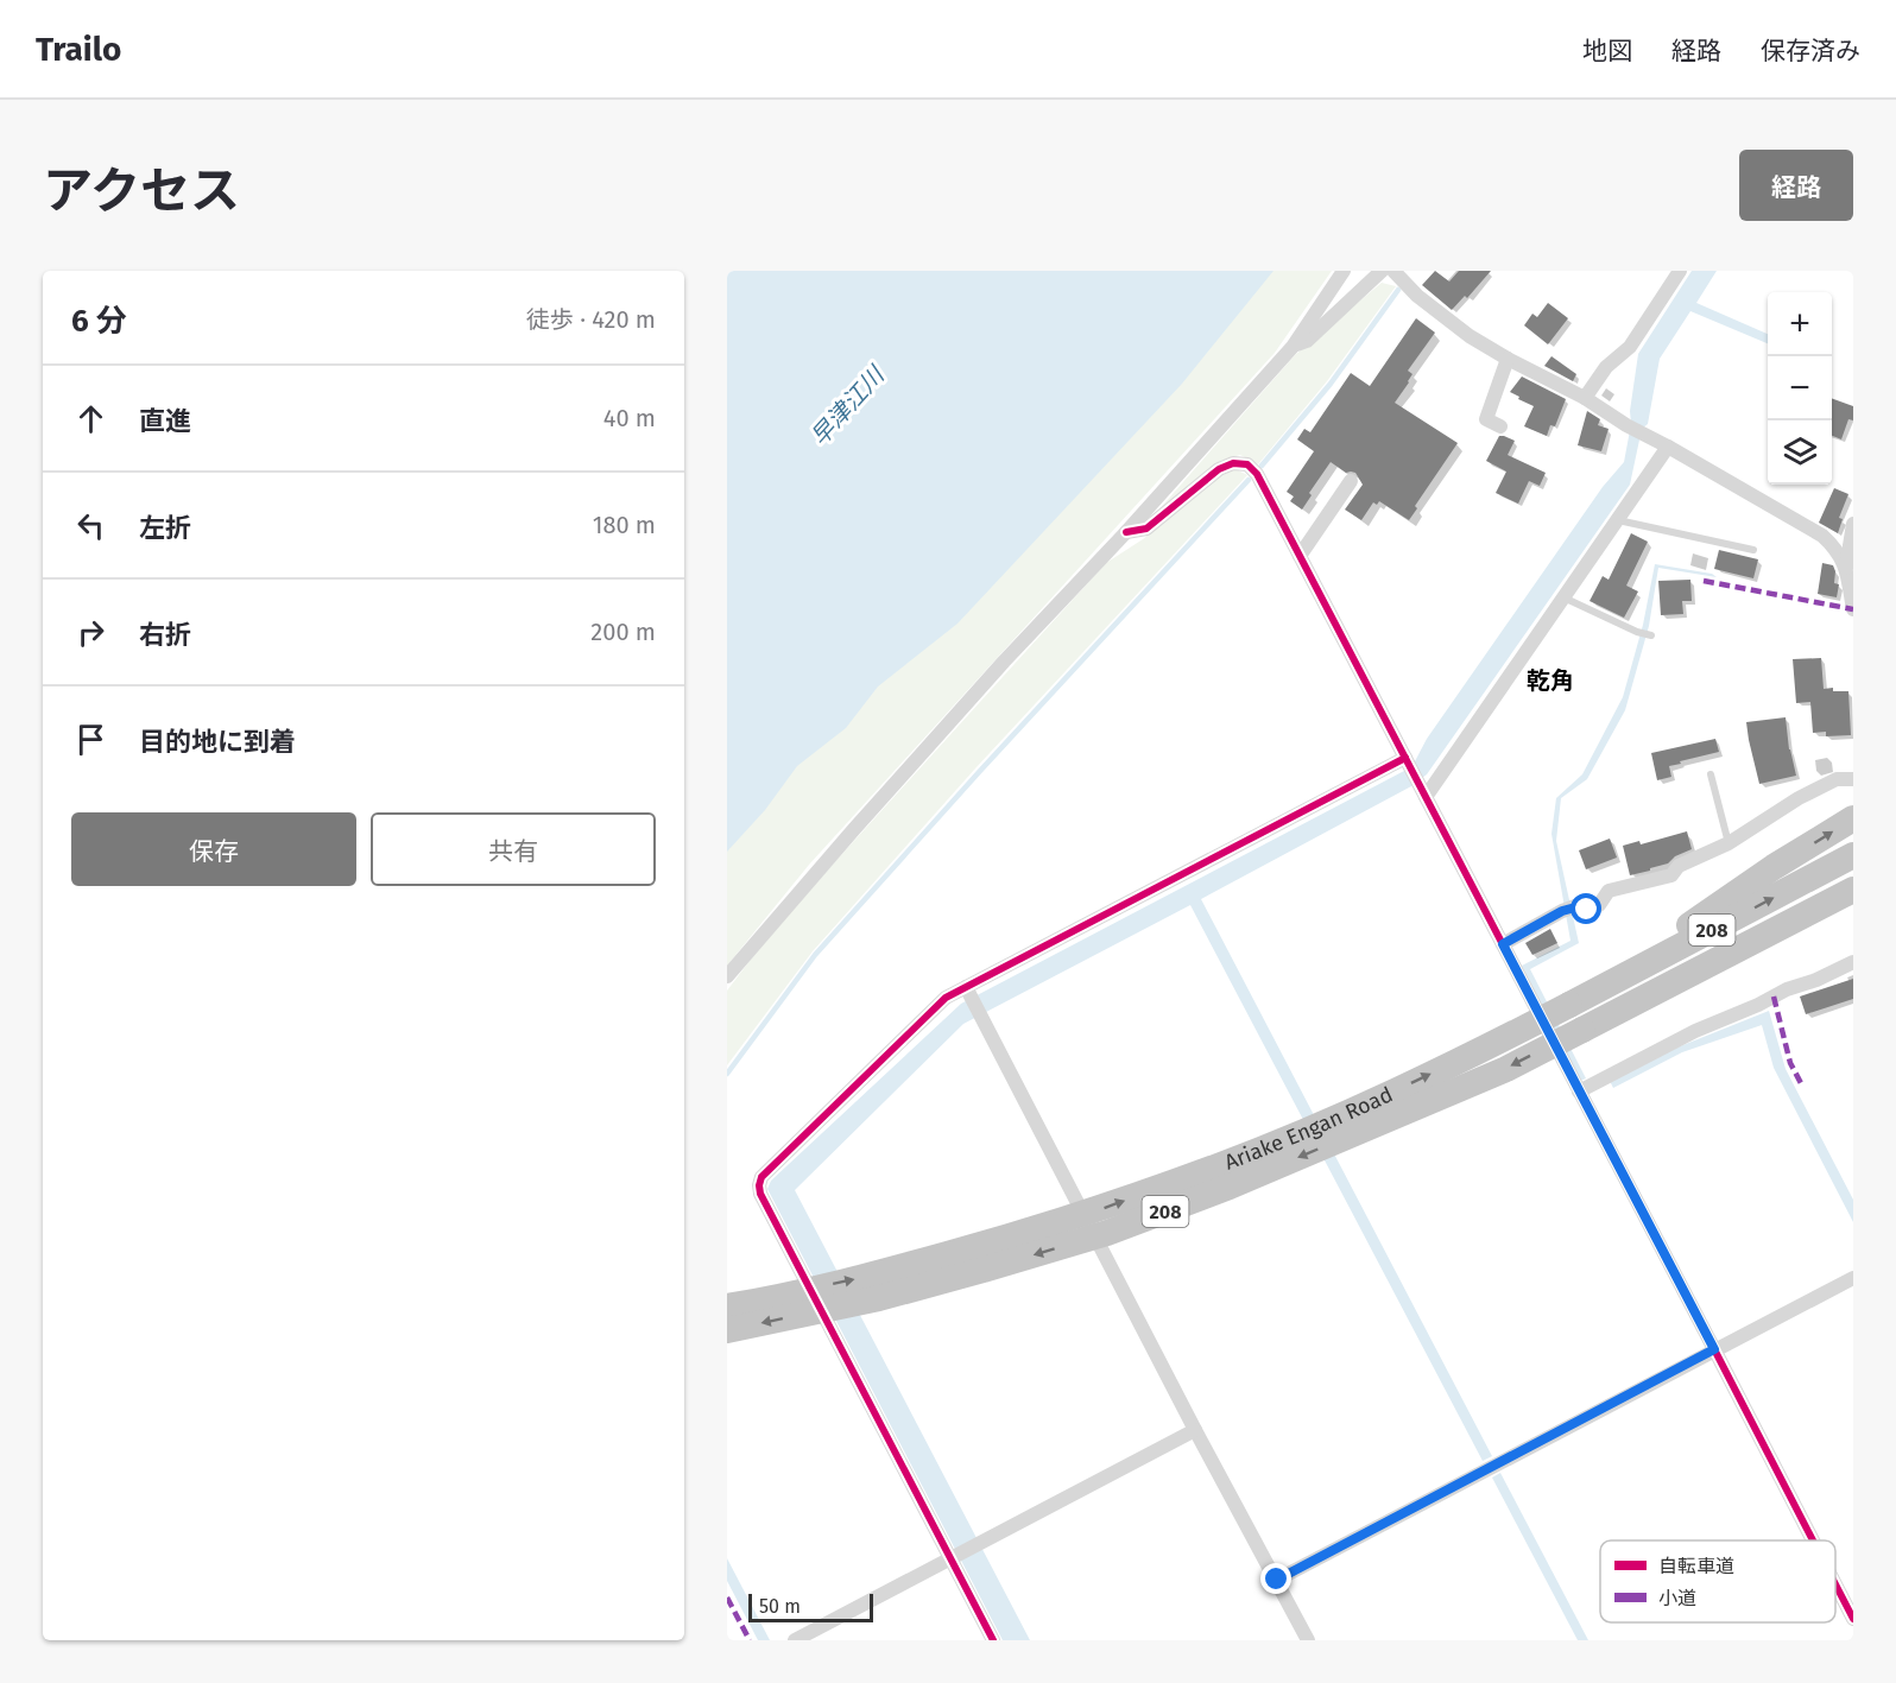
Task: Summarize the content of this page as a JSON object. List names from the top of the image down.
{
  "streets": {
    "highway": ["208", "Ariake Engan Road"]
  },
  "districts": ["乾角"],
  "water": ["早津江川"],
  "legend": ["自転車道", "小道"],
  "scale_bar": "50 m",
  "page": {
    "header": "Trailo",
    "nav": ["地図", "経路", "保存済み"],
    "title": "アクセス",
    "buttons": [
      "経路",
      ["保存", "共有"]
    ],
    "heading": ["6 分", "徒歩 · 420 m"],
    "map_buttons": ["+", "−"],
    "list": [
      ["直進", "40 m"],
      ["左折", "180 m"],
      ["右折", "200 m"],
      "目的地に到着"
    ],
    "scale": "50 m"
  }
}
